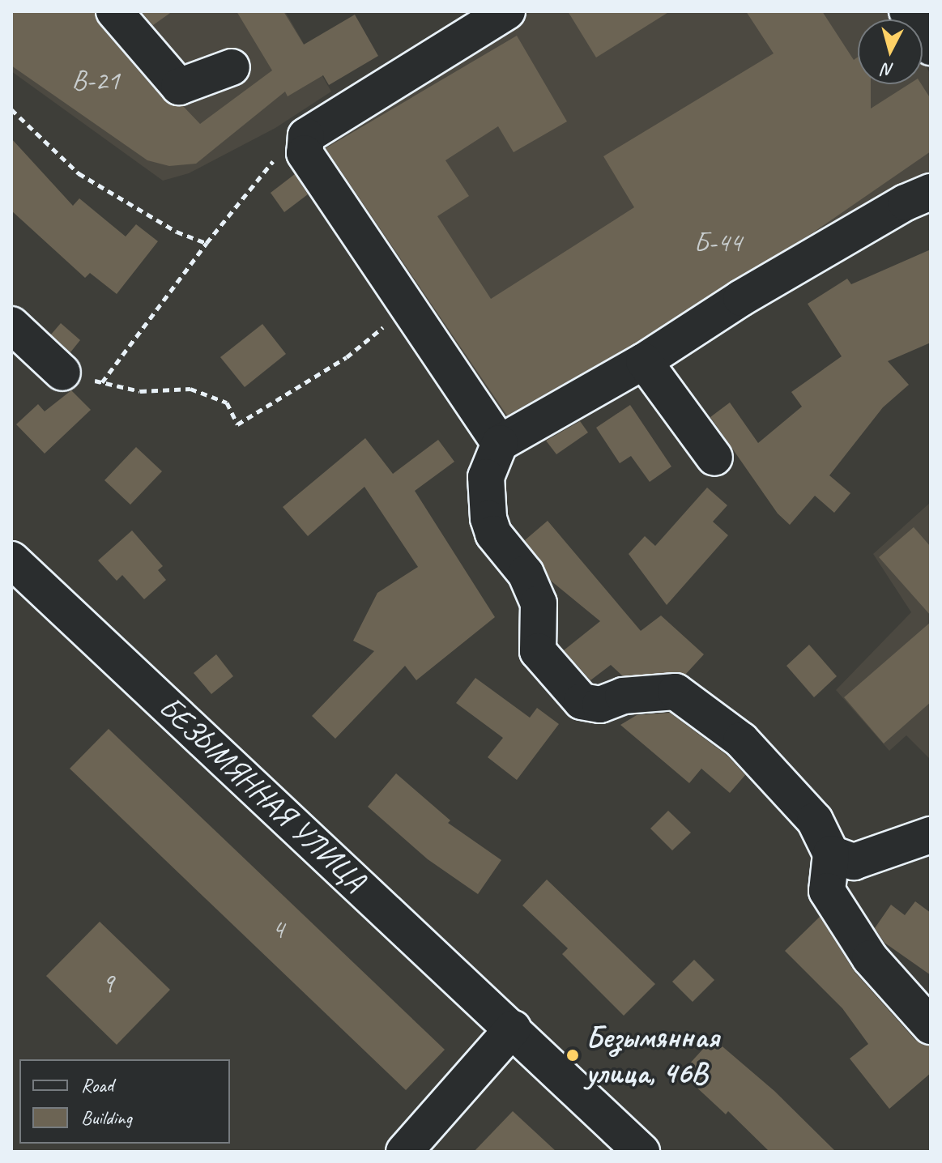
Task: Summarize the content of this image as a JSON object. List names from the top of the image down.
{
  "streets": {
    "street": ["БЕЗЫМЯННАЯ УЛИЦА"]
  },
  "places": ["Безымянная улица, 46В"],
  "house_numbers": [
    "В-21",
    "Б-44",
    "4",
    "9"
  ],
  "legend": ["Road", "Building"],
  "north": "bottom"
}
